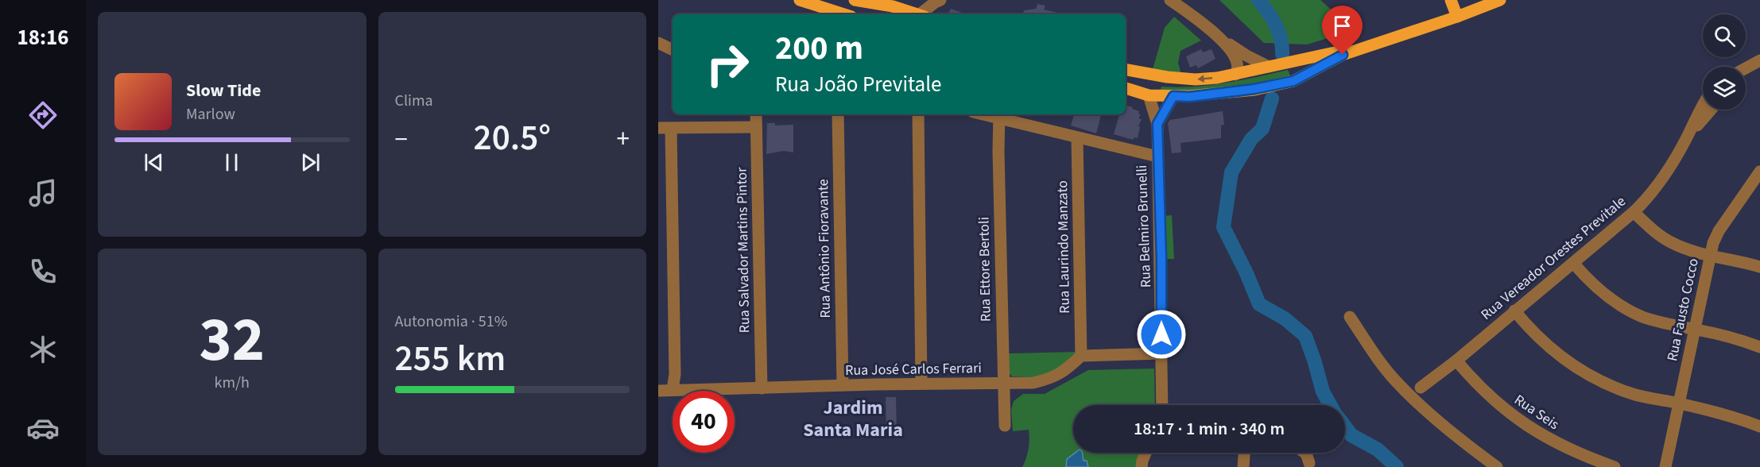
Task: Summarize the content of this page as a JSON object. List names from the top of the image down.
{
  "streets": {
    "street": [
      "Rua Belmiro Brunelli",
      "Rua Laurindo Manzato",
      "Rua Antônio Fioravante",
      "Rua Salvador Martins Pintor",
      "Rua Vereador Orestes Previtale",
      "Rua Ettore Bertoli",
      "Rua Fausto Cocco",
      "Rua José Carlos Ferrari",
      "Rua Seis"
    ]
  },
  "crossings": [
    ["Rua Laurindo Manzato", "Rua José Carlos Ferrari"],
    ["Rua Antônio Fioravante", "Rua José Carlos Ferrari"],
    ["Rua Salvador Martins Pintor", "Rua José Carlos Ferrari"],
    ["Rua Vereador Orestes Previtale", "Rua Seis"],
    ["Rua Ettore Bertoli", "Rua José Carlos Ferrari"]
  ],
  "districts": ["Jardim Santa Maria"],
  "page": {
    "tabs": "18:16",
    "tile": [
      "Clima",
      ["32", "km/h"],
      ["Autonomia · 51%", "255 km"]
    ],
    "turn": ["200 m", "Rua João Previtale"],
    "song": ["Slow Tide", "Marlow"],
    "heat": ["−", "20.5°", "+"],
    "limit": "40",
    "trip": "18:17 · 1 min · 340 m"
  }
}
